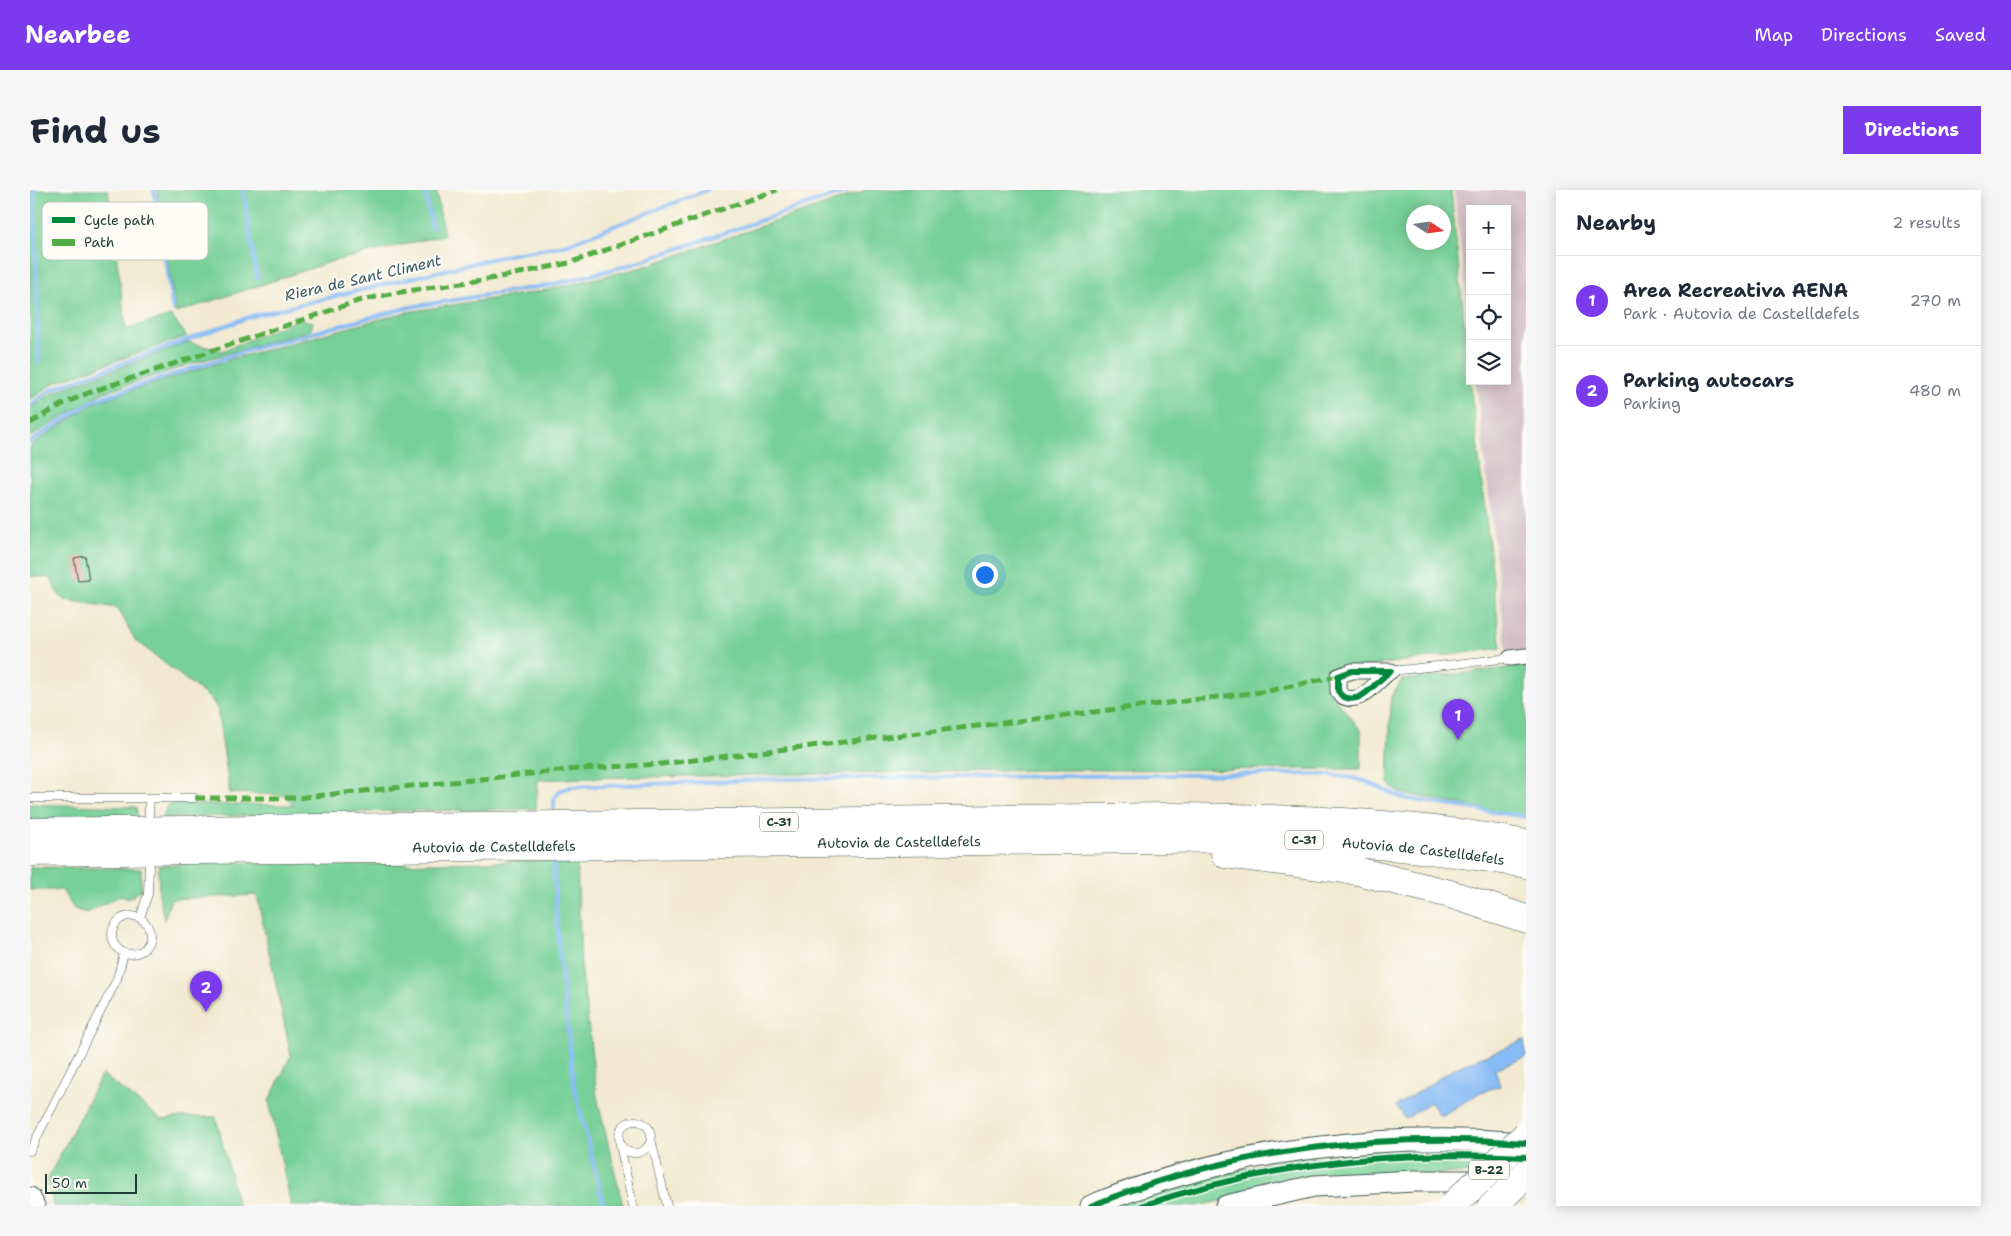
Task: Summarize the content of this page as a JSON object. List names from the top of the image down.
{
  "streets": {
    "highway": ["C-31", "Autovia de Castelldefels", "B-22"]
  },
  "water": ["Riera de Sant Climent"],
  "legend": ["Cycle path", "Path"],
  "scale_bar": "50 m",
  "north": "right",
  "page": {
    "header": "Nearbee",
    "nav": ["Map", "Directions", "Saved"],
    "buttons": "Directions",
    "title": "Find us",
    "heading": ["Nearby", "2 results"],
    "map_buttons": ["+", "−"],
    "list": [
      {
        "mark": "1",
        "name": "Area Recreativa AENA",
        "note": "Park · Autovia de Castelldefels",
        "value": "270 m"
      },
      {
        "mark": "2",
        "name": "Parking autocars",
        "note": "Parking",
        "value": "480 m"
      }
    ],
    "pins": ["1", "2"],
    "scale": "50 m"
  }
}
